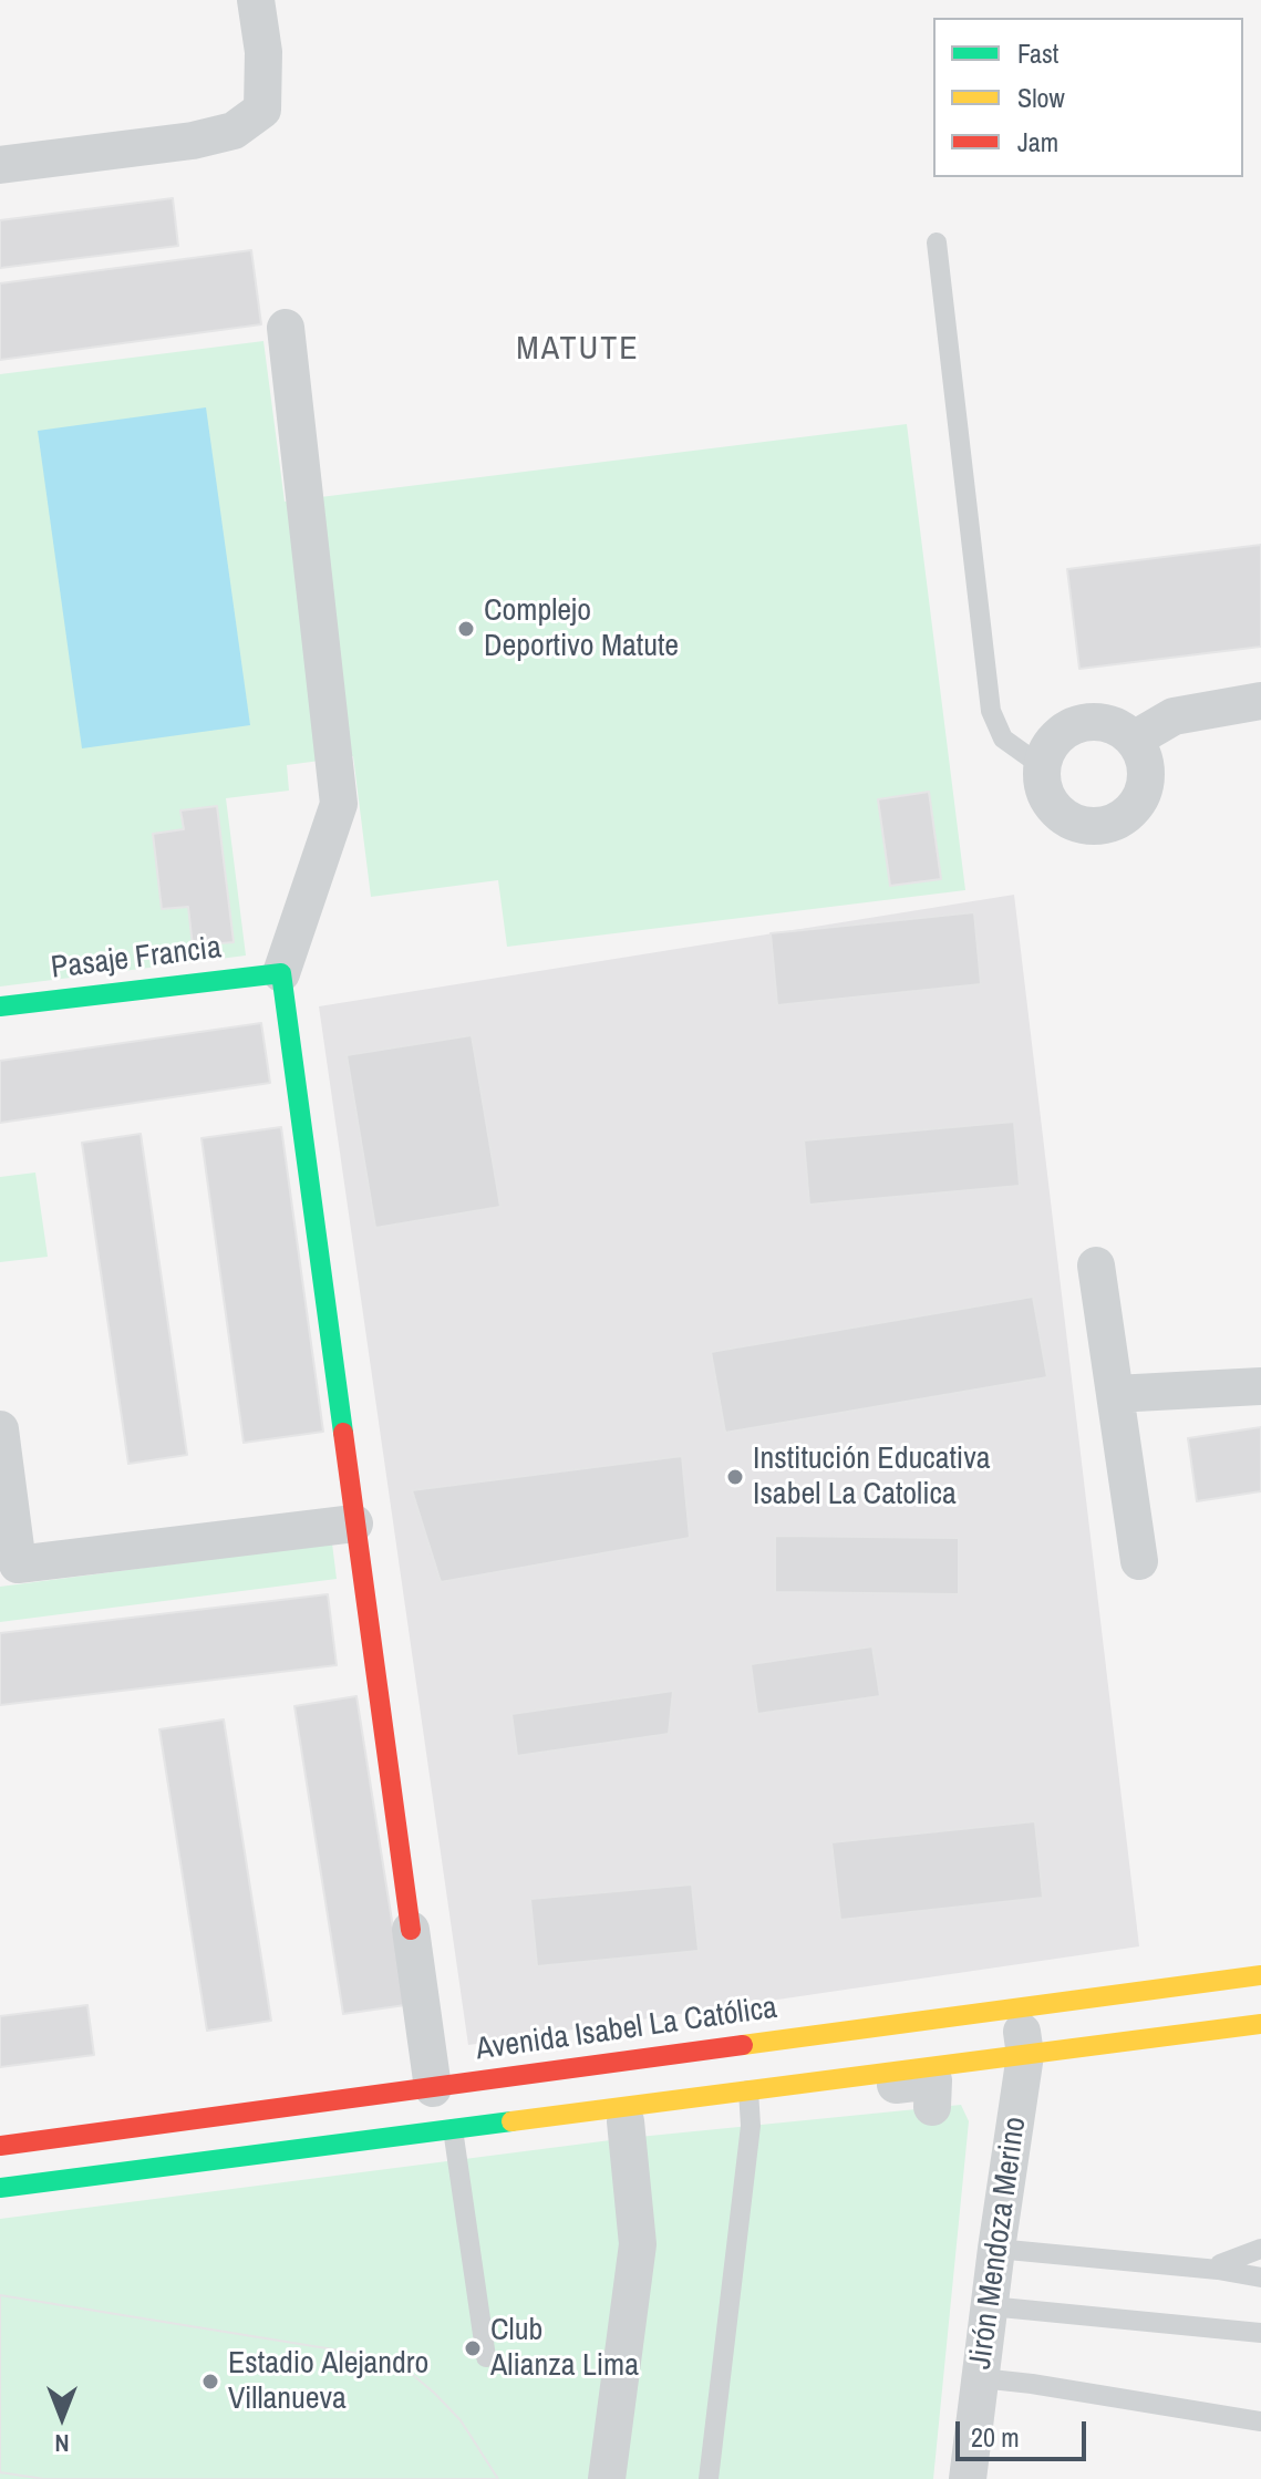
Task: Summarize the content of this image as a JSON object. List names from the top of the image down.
{
  "streets": {
    "street": ["Pasaje Francia", "Avenida Isabel La Católica", "Jirón Mendoza Merino"]
  },
  "crossings": [
    ["Avenida Isabel La Católica", "Jirón Mendoza Merino"]
  ],
  "districts": ["MATUTE"],
  "places": [
    "Complejo Deportivo Matute",
    "Institución Educativa Isabel La Catolica",
    "Club Alianza Lima",
    "Estadio Alejandro Villanueva"
  ],
  "legend": ["Fast", "Slow", "Jam"],
  "scale_bar": "20 m",
  "north": "bottom"
}
